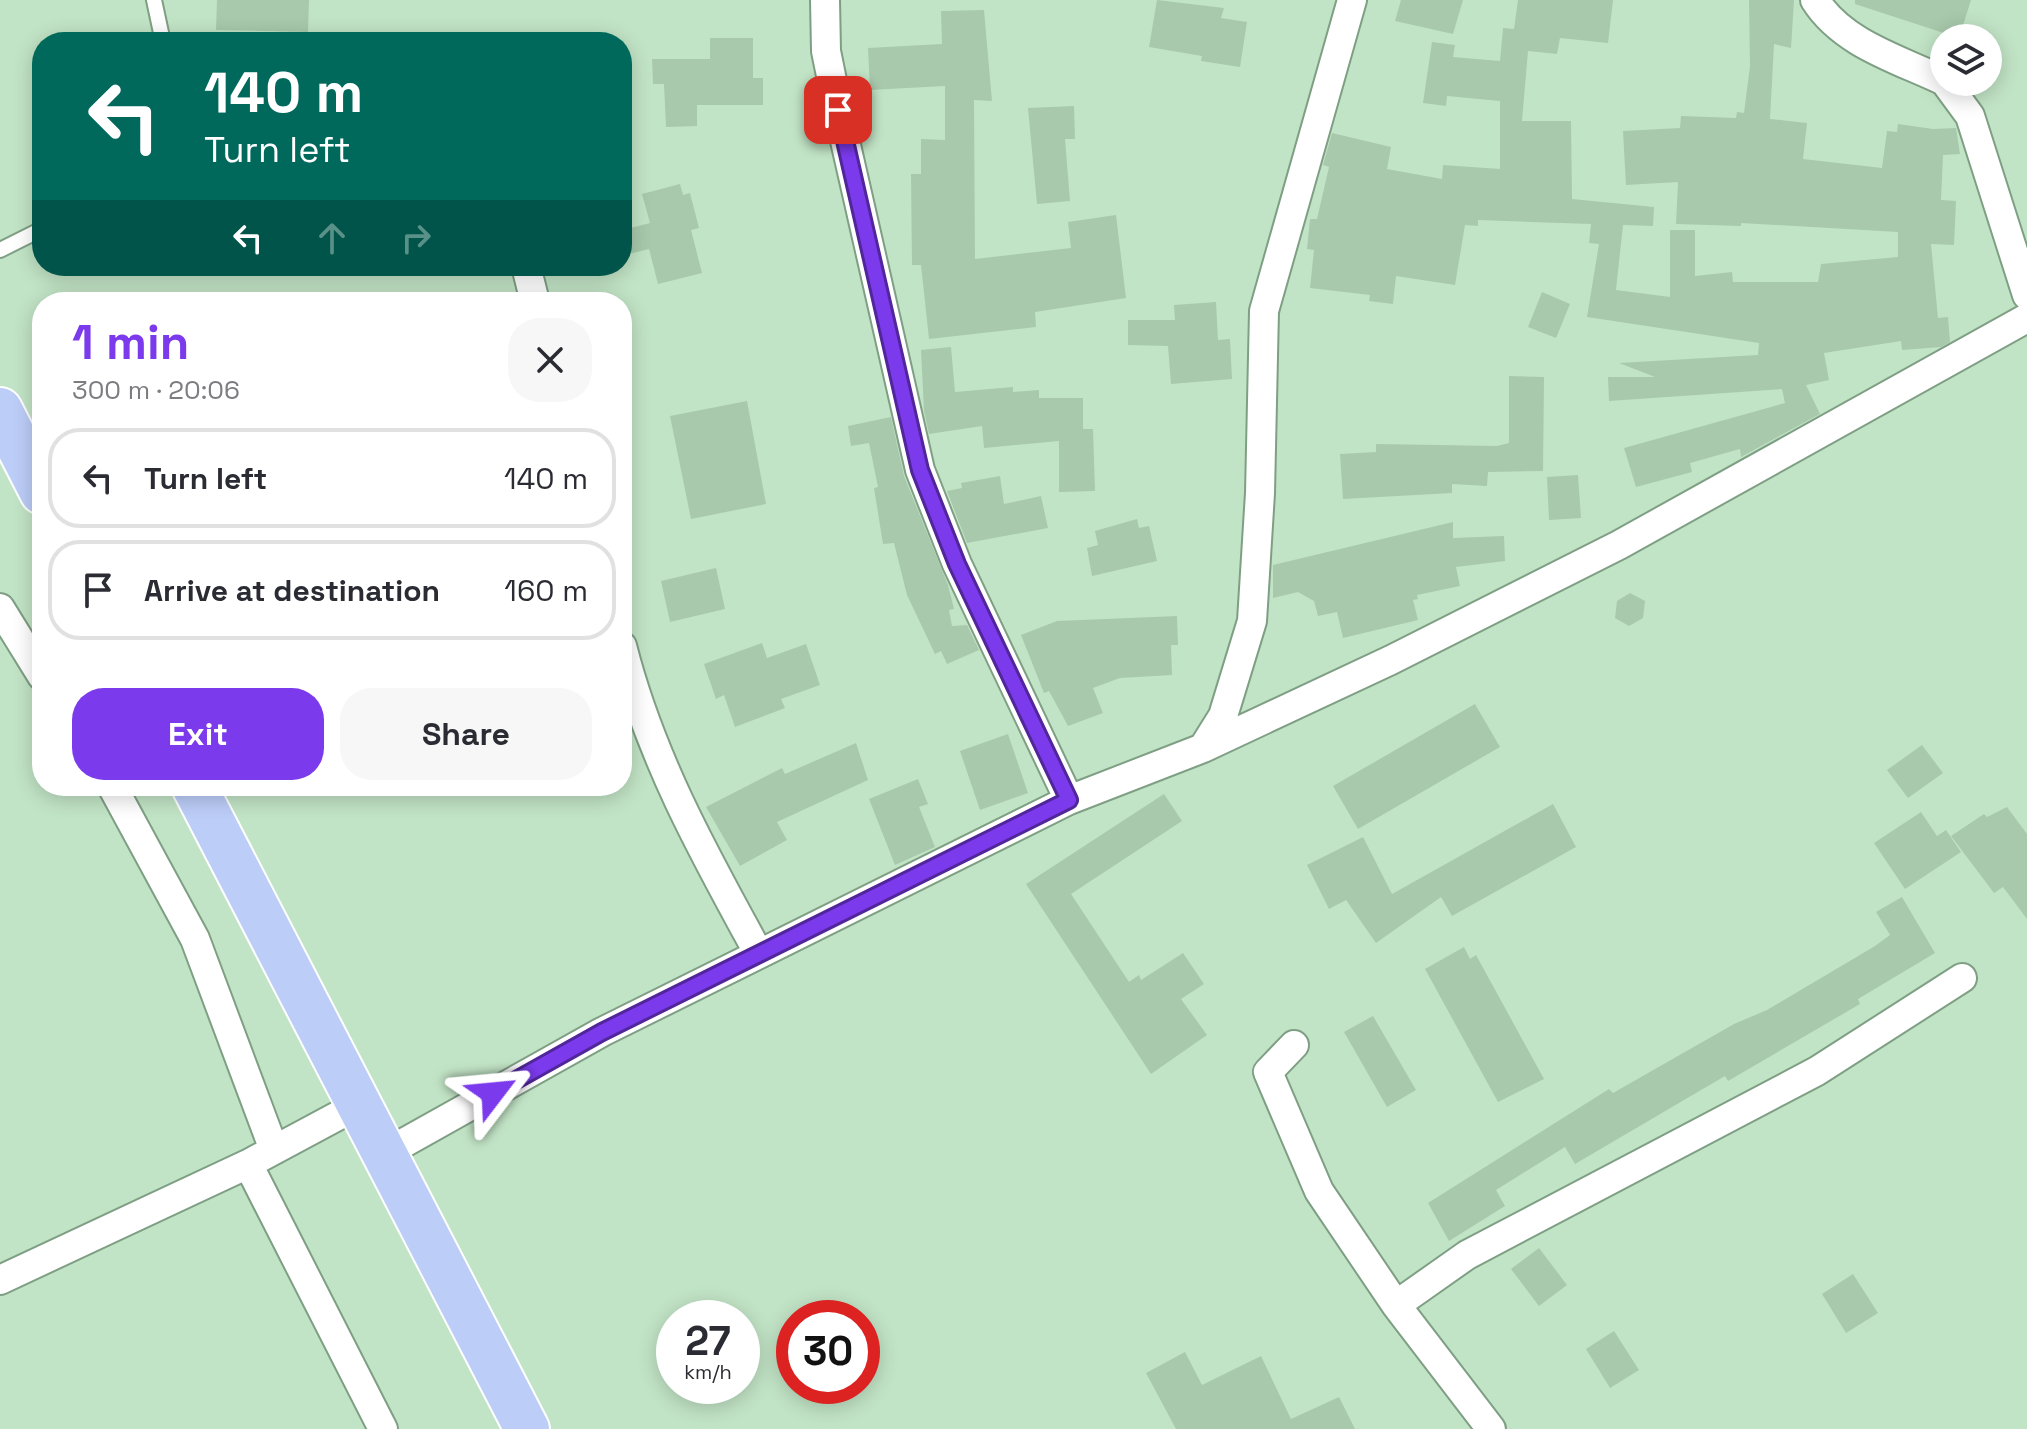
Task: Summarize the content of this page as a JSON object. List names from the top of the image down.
{
  "page": {
    "turn": ["140 m", "Turn left"],
    "heading": ["1 min", "300 m · 20:06"],
    "list": [
      {
        "name": "Turn left",
        "value": "140 m"
      },
      {
        "name": "Arrive at destination",
        "value": "160 m"
      }
    ],
    "buttons": ["Exit", "Share"],
    "speed": "27 km/h",
    "limit": "30"
  }
}
